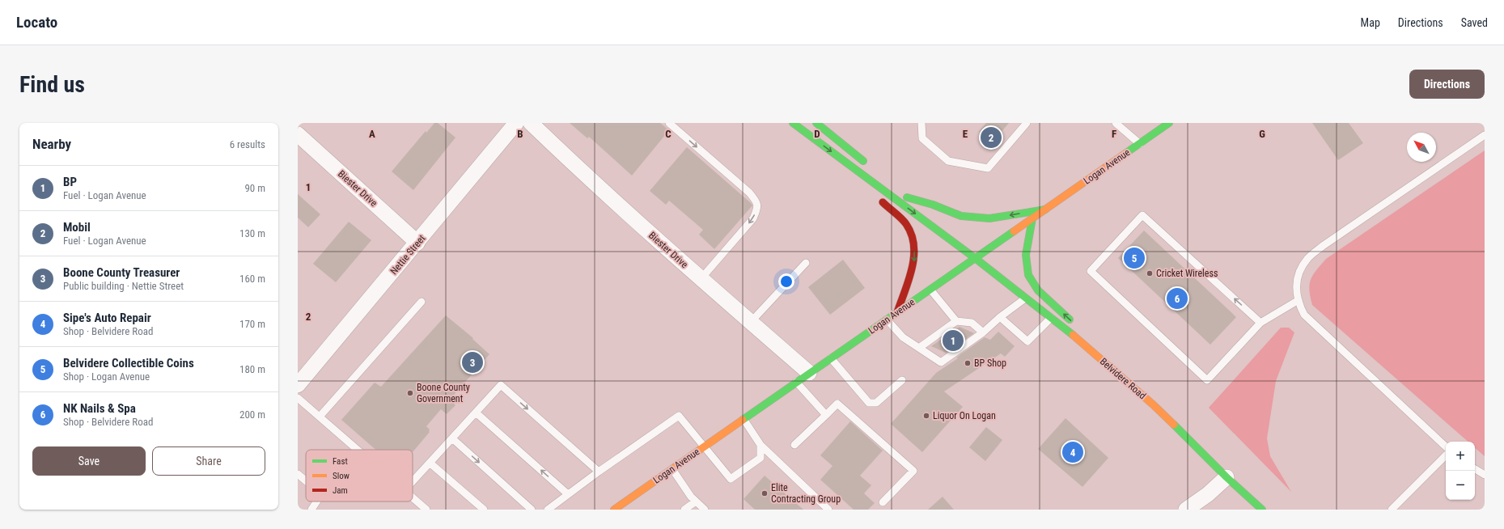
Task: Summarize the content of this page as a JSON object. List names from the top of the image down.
{
  "streets": {
    "main road": ["Logan Avenue", "Belvidere Road"],
    "street": ["Biester Drive", "Nettie Street"]
  },
  "crossings": [
    ["Logan Avenue", "Biester Drive"],
    ["Logan Avenue", "Belvidere Road"],
    ["Biester Drive", "Nettie Street"]
  ],
  "places": [
    "Cricket Wireless",
    "BP Shop",
    "Boone County Government",
    "Liquor On Logan",
    "Elite Contracting Group"
  ],
  "legend": ["Fast", "Slow", "Jam"],
  "north": "top left",
  "page": {
    "header": "Locato",
    "nav": ["Map", "Directions", "Saved"],
    "buttons": [
      "Directions",
      ["Save", "Share"]
    ],
    "title": "Find us",
    "heading": ["Nearby", "6 results"],
    "pins": [
      "2",
      "5",
      "6",
      "1",
      "3",
      "4"
    ],
    "list": [
      {
        "mark": "1",
        "name": "BP",
        "note": "Fuel · Logan Avenue",
        "value": "90 m"
      },
      {
        "mark": "2",
        "name": "Mobil",
        "note": "Fuel · Logan Avenue",
        "value": "130 m"
      },
      {
        "mark": "3",
        "name": "Boone County Treasurer",
        "note": "Public building · Nettie Street",
        "value": "160 m"
      },
      {
        "mark": "4",
        "name": "Sipe's Auto Repair",
        "note": "Shop · Belvidere Road",
        "value": "170 m"
      },
      {
        "mark": "5",
        "name": "Belvidere Collectible Coins",
        "note": "Shop · Logan Avenue",
        "value": "180 m"
      },
      {
        "mark": "6",
        "name": "NK Nails & Spa",
        "note": "Shop · Belvidere Road",
        "value": "200 m"
      }
    ],
    "map_buttons": ["+", "−"]
  },
  "grid": {
    "columns": [
      "A",
      "B",
      "C",
      "D",
      "E",
      "F",
      "G"
    ],
    "rows": ["1", "2"]
  }
}
